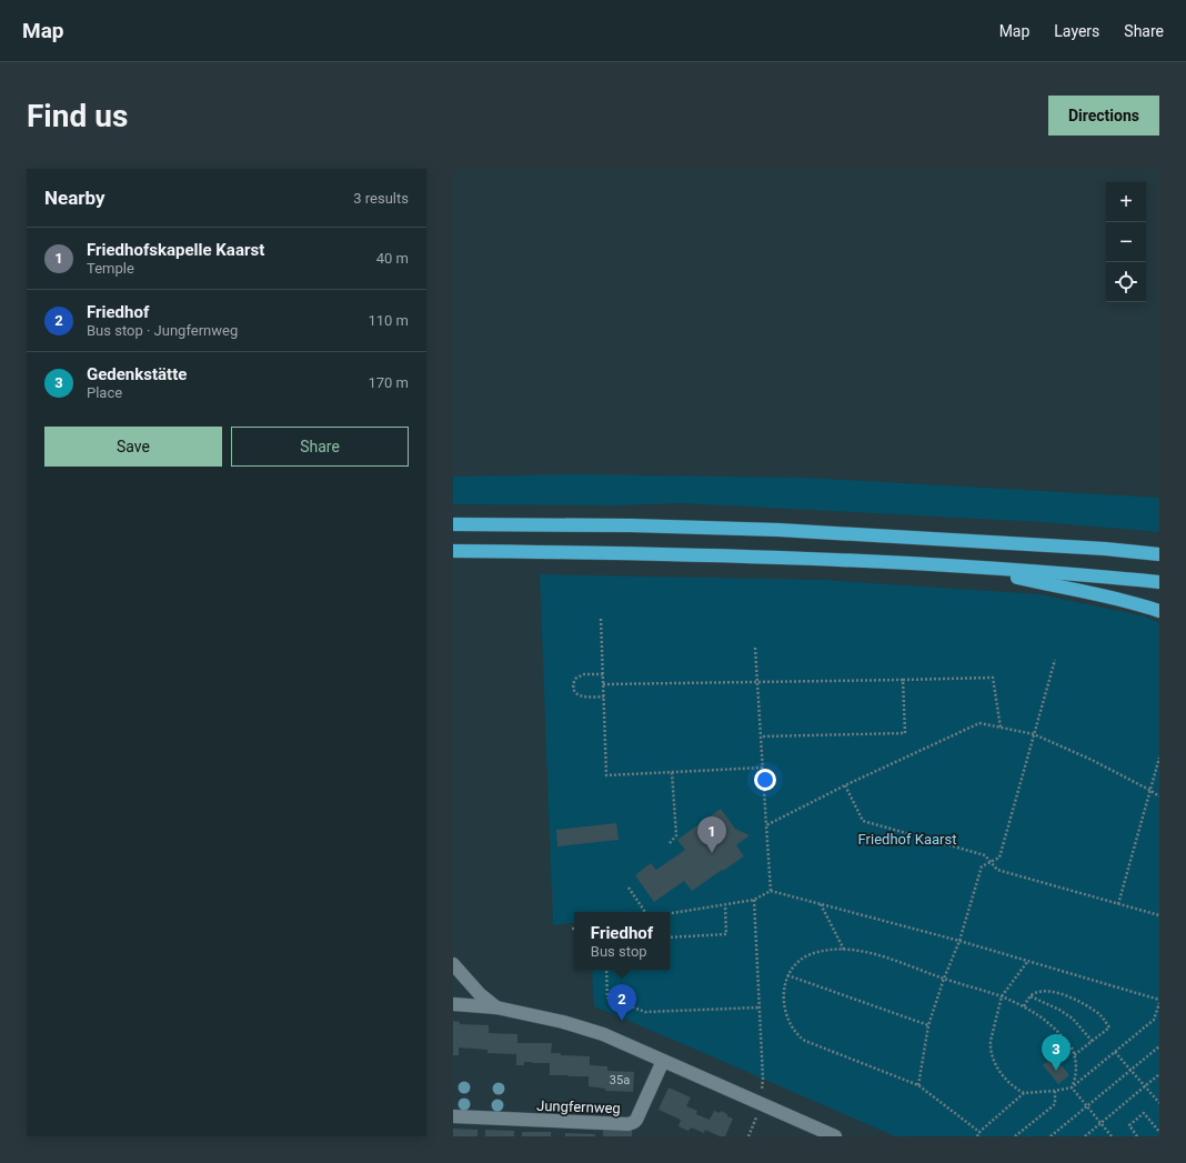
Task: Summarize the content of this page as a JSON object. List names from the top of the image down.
{
  "streets": {
    "street": ["Jungfernweg"]
  },
  "parks": ["Friedhof Kaarst"],
  "house_numbers": ["35a"],
  "page": {
    "header": "Map",
    "nav": ["Map", "Layers", "Share"],
    "buttons": [
      "Directions",
      ["Save", "Share"]
    ],
    "title": "Find us",
    "heading": ["Nearby", "3 results"],
    "map_buttons": ["+", "−"],
    "list": [
      {
        "mark": "1",
        "name": "Friedhofskapelle Kaarst",
        "note": "Temple",
        "value": "40 m"
      },
      {
        "mark": "2",
        "name": "Friedhof",
        "note": "Bus stop · Jungfernweg",
        "value": "110 m"
      },
      {
        "mark": "3",
        "name": "Gedenkstätte",
        "note": "Place",
        "value": "170 m"
      }
    ],
    "pins": ["1", "2", "3"],
    "popup": ["Friedhof", "Bus stop"]
  }
}
